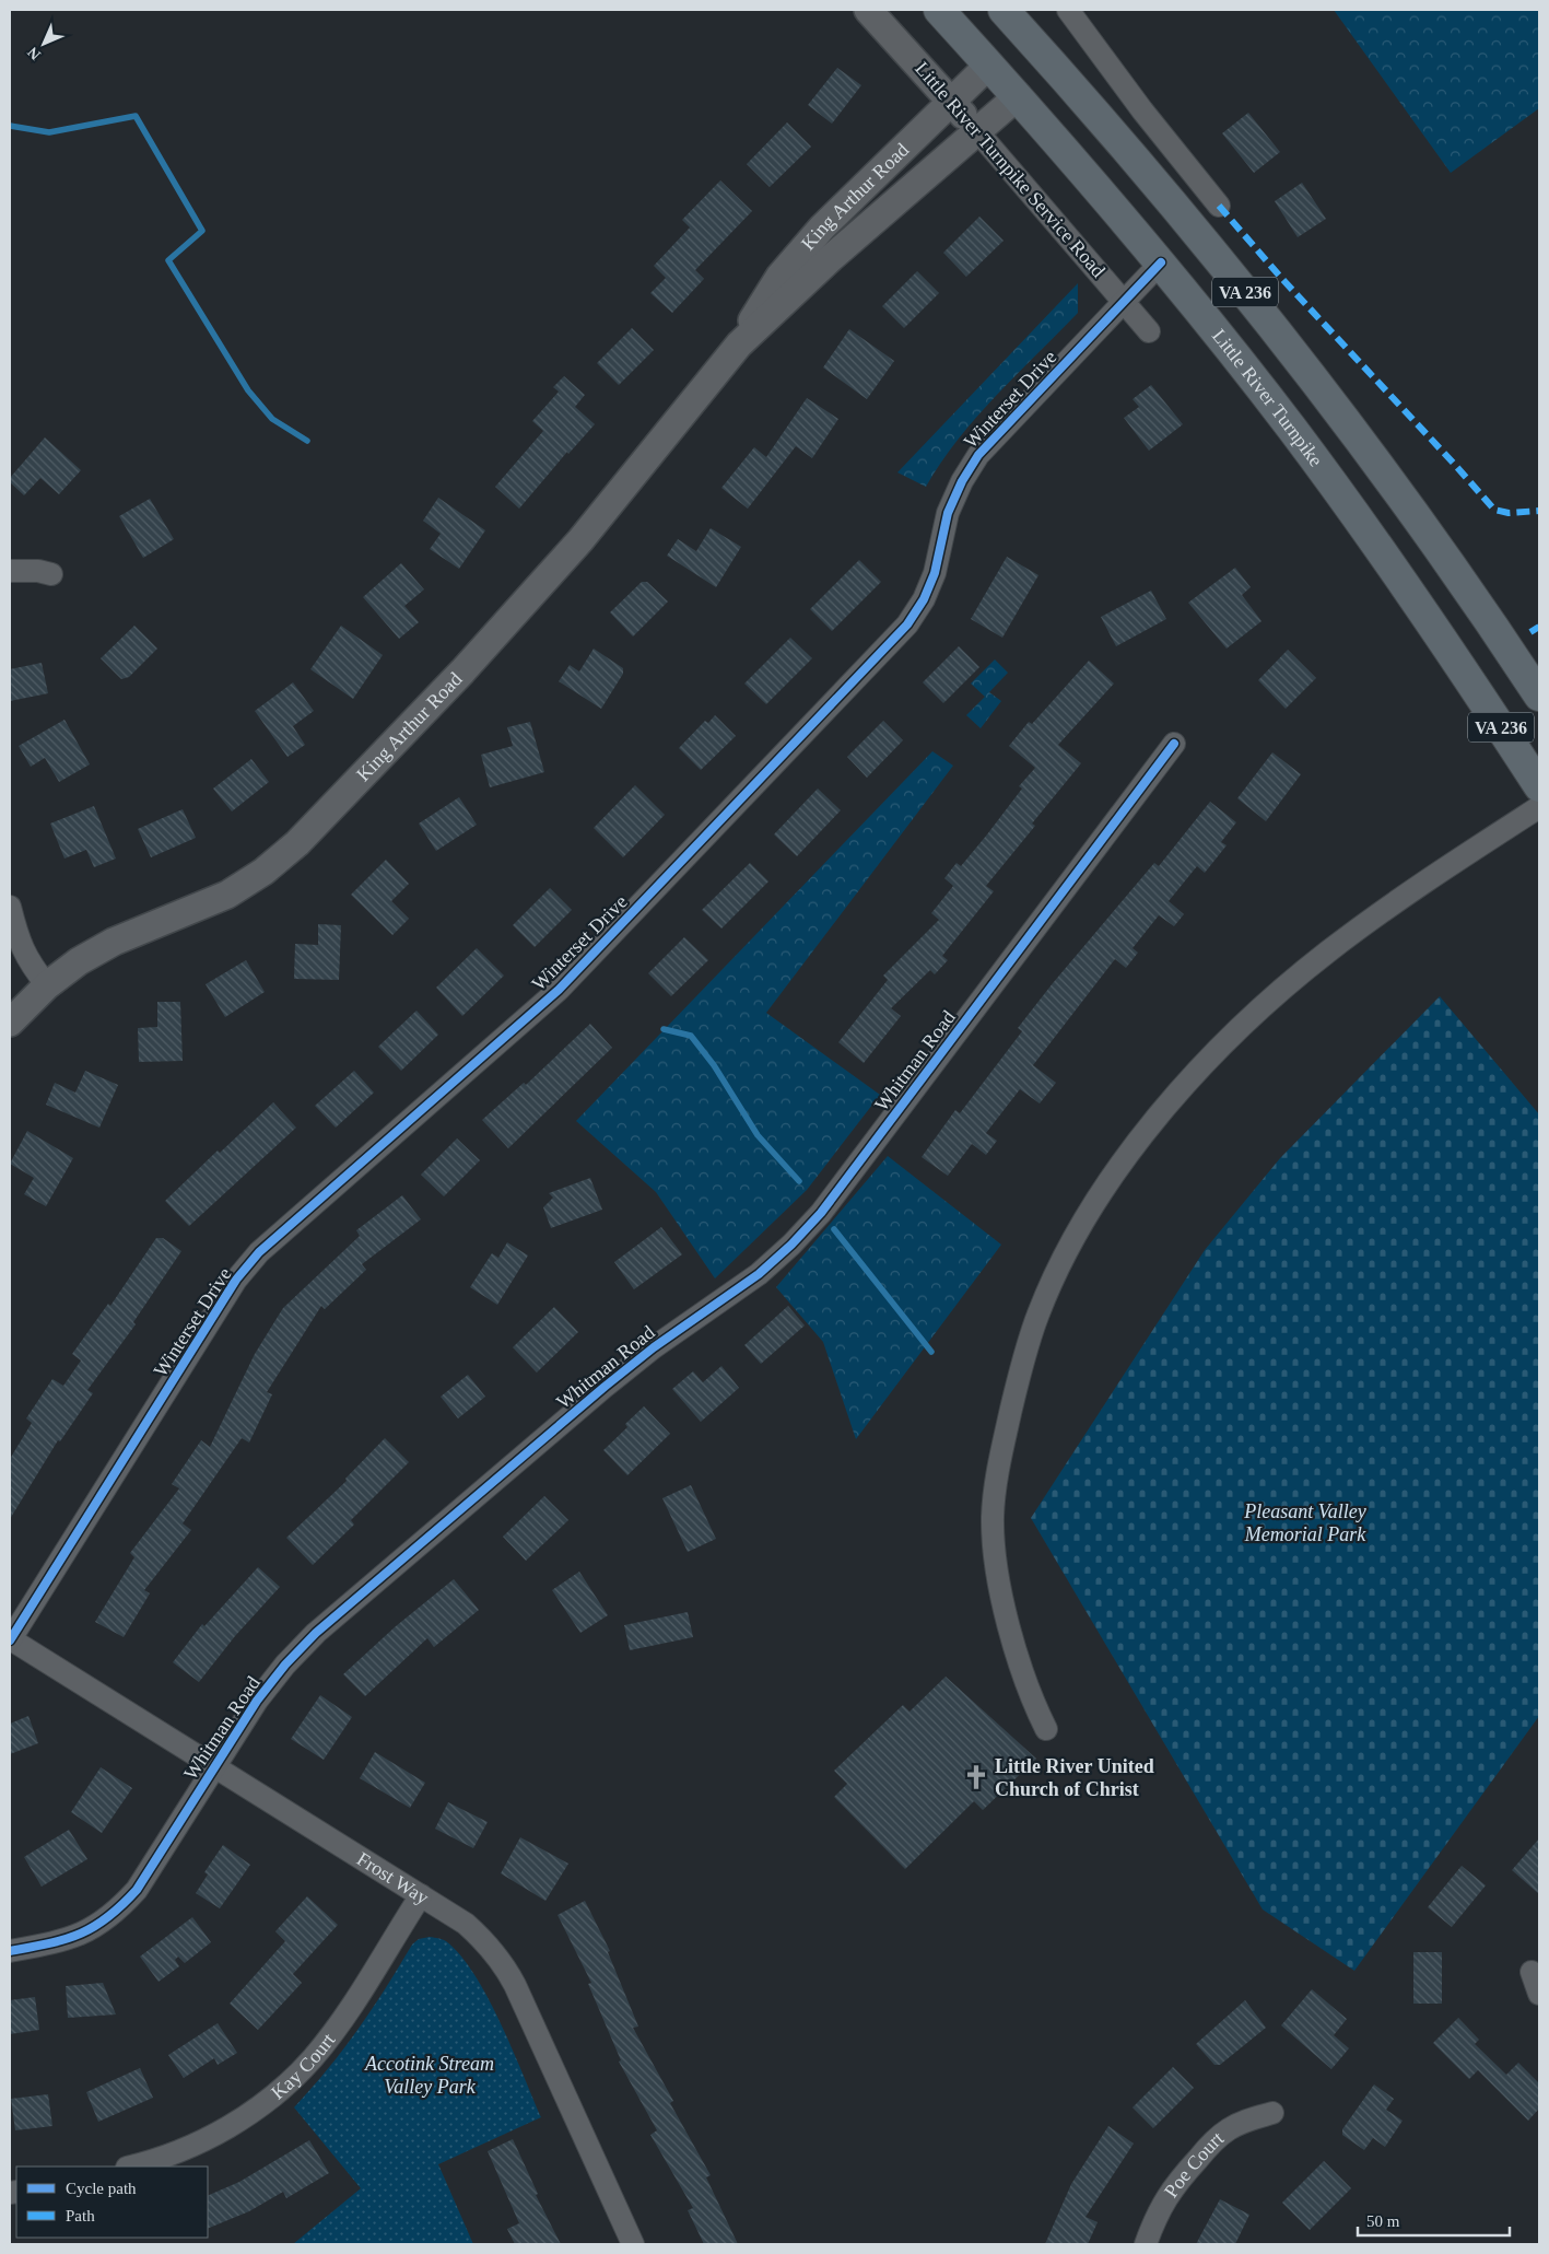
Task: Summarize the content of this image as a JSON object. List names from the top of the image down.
{
  "streets": {
    "main road": ["VA 236", "Little River Turnpike"],
    "street": [
      "Little River Turnpike Service Road",
      "King Arthur Road",
      "Winterset Drive",
      "Whitman Road",
      "Frost Way",
      "Kay Court",
      "Poe Court"
    ]
  },
  "crossings": [
    ["Little River Turnpike Service Road", "King Arthur Road"],
    ["Little River Turnpike Service Road", "Winterset Drive"],
    ["King Arthur Road", "Little River Turnpike"],
    ["Little River Turnpike", "Winterset Drive"],
    ["Winterset Drive", "Frost Way"],
    ["Whitman Road", "Frost Way"],
    ["Frost Way", "Kay Court"]
  ],
  "parks": ["Pleasant Valley Memorial Park", "Accotink Stream Valley Park"],
  "places": {
    "church": ["Little River United Church of Christ"]
  },
  "legend": ["Cycle path", "Path"],
  "scale_bar": "50 m",
  "north": "bottom left"
}
